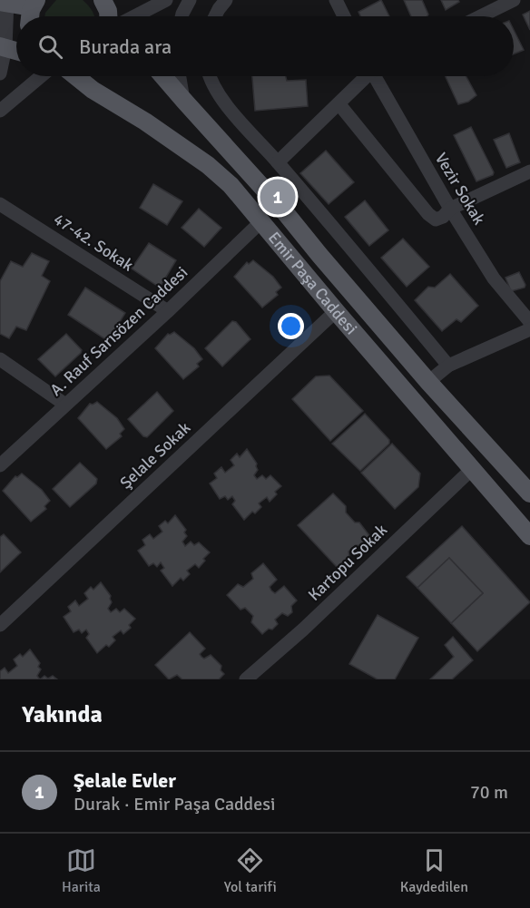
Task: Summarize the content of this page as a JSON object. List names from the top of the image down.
{
  "streets": {
    "main road": ["Emir Paşa Caddesi"],
    "street": [
      "Vezir Sokak",
      "47-42. Sokak",
      "A. Rauf Sarısözen Caddesi",
      "Şelale Sokak",
      "Kartopu Sokak"
    ]
  },
  "crossings": [
    ["47-42. Sokak", "A. Rauf Sarısözen Caddesi"],
    ["Emir Paşa Caddesi", "A. Rauf Sarısözen Caddesi"],
    ["Emir Paşa Caddesi", "Şelale Sokak"],
    ["Emir Paşa Caddesi", "Kartopu Sokak"]
  ],
  "page": {
    "search": "Burada ara",
    "pins": "1",
    "heading": "Yakında",
    "list": [
      {
        "mark": "1",
        "name": "Şelale Evler",
        "note": "Durak · Emir Paşa Caddesi",
        "value": "70 m"
      }
    ],
    "nav": ["Harita", "Yol tarifi", "Kaydedilen"]
  }
}
